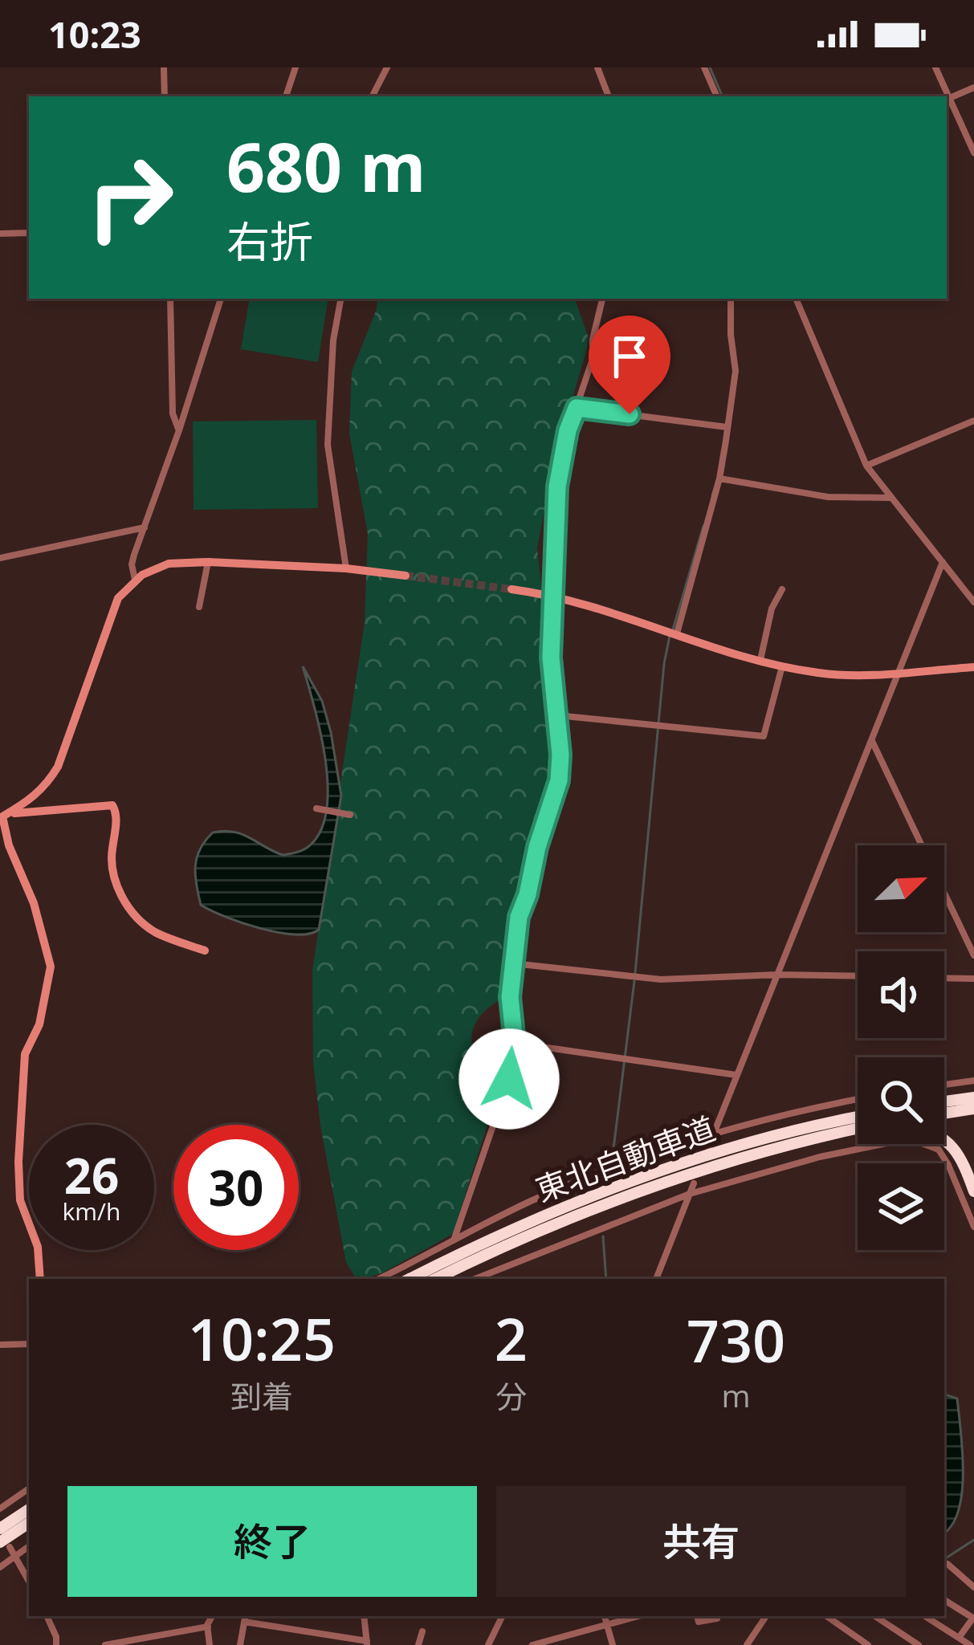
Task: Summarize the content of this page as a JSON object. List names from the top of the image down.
{
  "streets": {
    "highway": ["東北自動車道"]
  },
  "north": "top right",
  "page": {
    "status": "10:23",
    "turn": ["680 m", "右折"],
    "speed": "26 km/h",
    "limit": "30",
    "eta": [
      "10:25",
      "到着",
      "2",
      "分",
      "730",
      "m"
    ],
    "buttons": ["終了", "共有"]
  }
}
